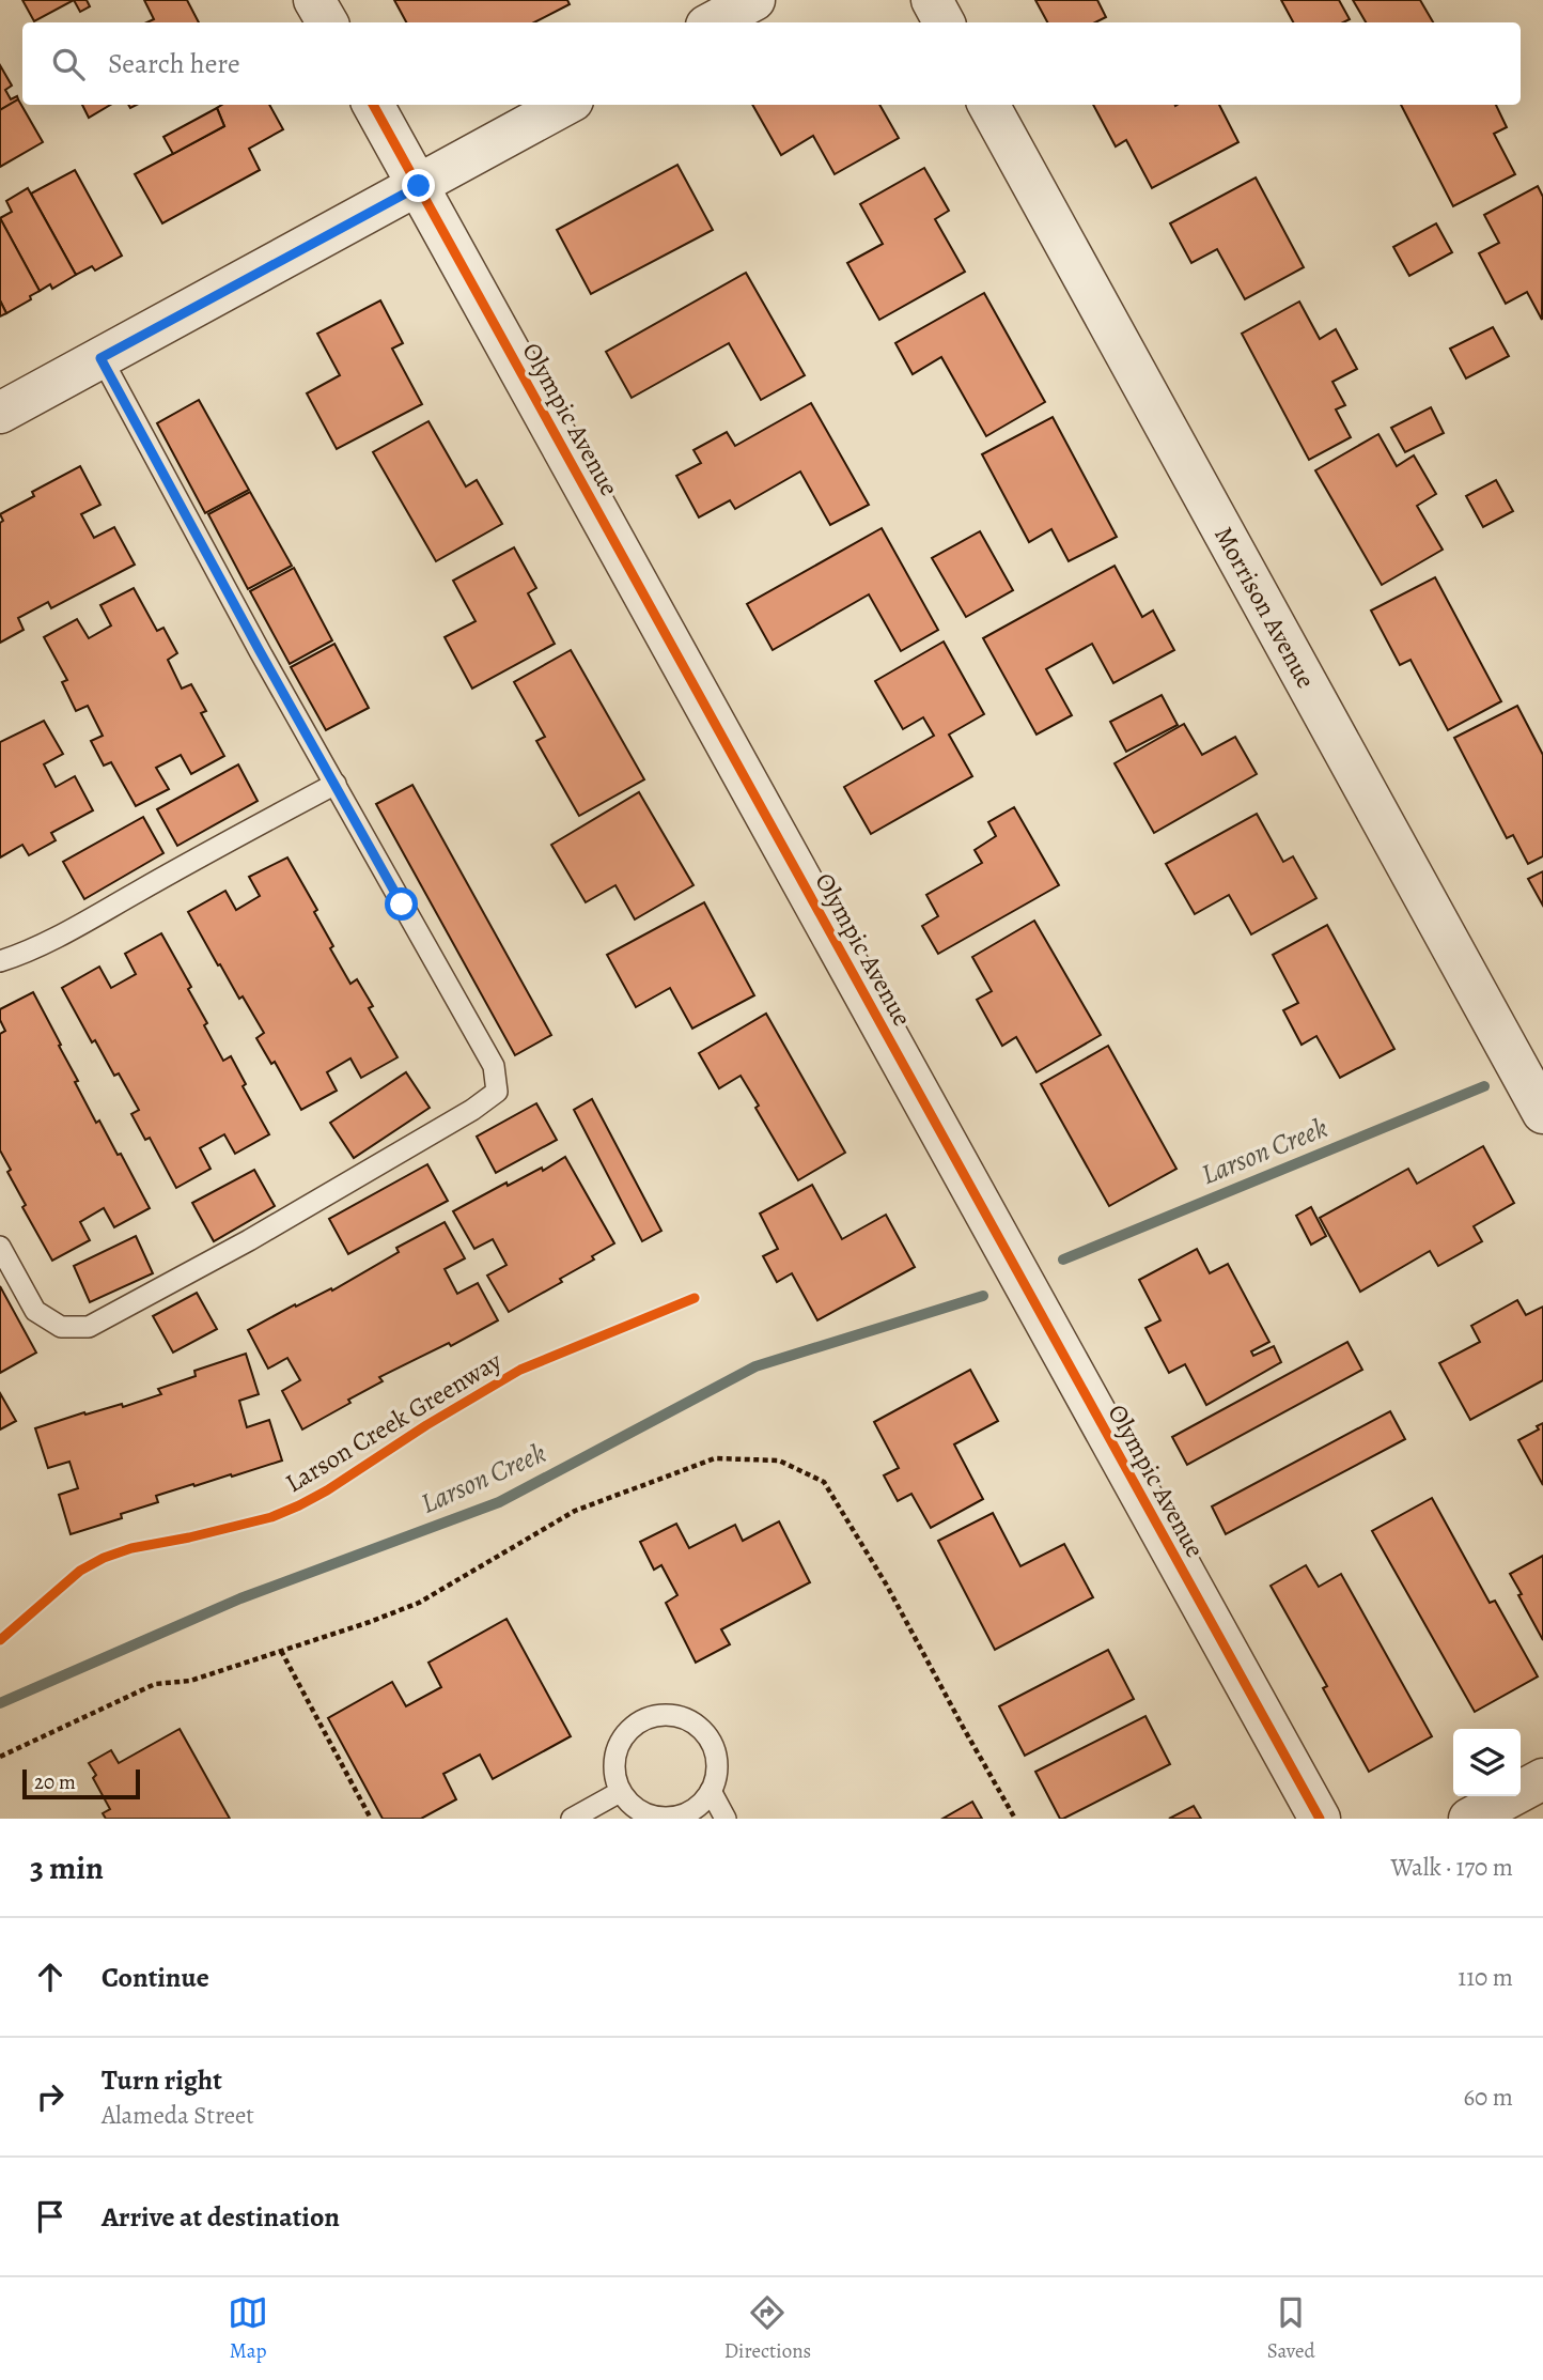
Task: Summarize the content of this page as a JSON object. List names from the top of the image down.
{
  "streets": {
    "street": ["Olympic Avenue", "Morrison Avenue"],
    "cycle path": ["Larson Creek Greenway"]
  },
  "water": ["Larson Creek"],
  "scale_bar": "20 m",
  "page": {
    "search": "Search here",
    "scale": "20 m",
    "heading": ["3 min", "Walk · 170 m"],
    "list": [
      ["Continue", "110 m"],
      ["Turn right", "Alameda Street", "60 m"],
      "Arrive at destination"
    ],
    "nav": ["Map", "Directions", "Saved"]
  }
}
